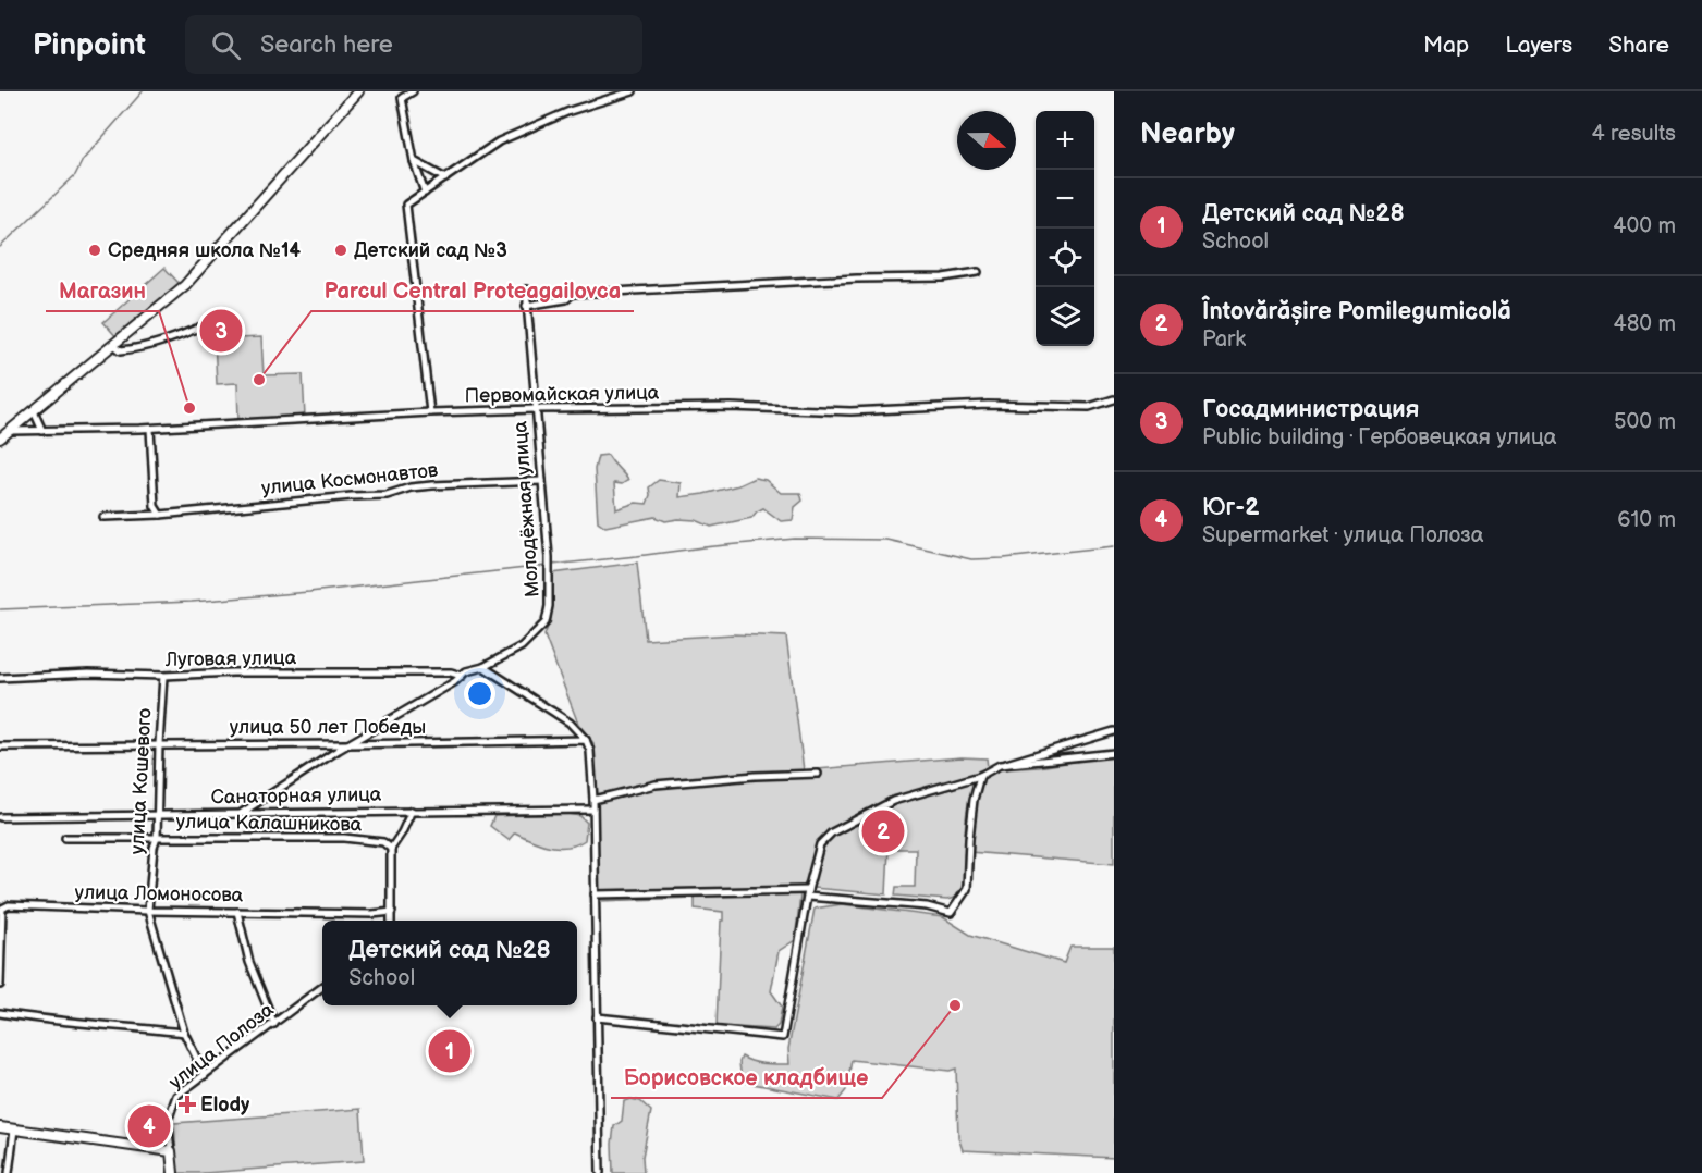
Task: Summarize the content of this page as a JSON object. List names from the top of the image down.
{
  "streets": {
    "street": [
      "Первомайская улица",
      "улица Космонавтов",
      "Молодёжная улица",
      "Луговая улица",
      "улица 50 лет Победы",
      "улица Кошевого",
      "Санаторная улица",
      "улица Калашникова",
      "улица Ломоносова",
      "улица Полоза"
    ]
  },
  "crossings": [
    ["Первомайская улица", "Молодёжная улица"],
    ["улица Космонавтов", "Молодёжная улица"],
    ["Луговая улица", "улица Кошевого"],
    ["улица 50 лет Победы", "улица Кошевого"],
    ["улица Кошевого", "Санаторная улица"],
    ["улица Кошевого", "улица Калашникова"],
    ["улица Кошевого", "улица Ломоносова"],
    ["улица Кошевого", "улица Полоза"]
  ],
  "places": {
    "other": [
      "Средняя школа №14",
      "Детский сад №3",
      "Parcul Central Proteagailovca",
      "Магазин",
      "Борисовское кладбище"
    ],
    "health": ["Elody"]
  },
  "north": "right",
  "page": {
    "header": "Pinpoint",
    "search": "Search here",
    "nav": ["Map", "Layers", "Share"],
    "heading": ["Nearby", "4 results"],
    "map_buttons": ["+", "−"],
    "list": [
      {
        "mark": "1",
        "name": "Детский сад №28",
        "note": "School",
        "value": "400 m"
      },
      {
        "mark": "2",
        "name": "Întovărășire Pomilegumicolă",
        "note": "Park",
        "value": "480 m"
      },
      {
        "mark": "3",
        "name": "Госадминистрация",
        "note": "Public building · Гербовецкая улица",
        "value": "500 m"
      },
      {
        "mark": "4",
        "name": "Юг-2",
        "note": "Supermarket · улица Полоза",
        "value": "610 m"
      }
    ],
    "pins": [
      "3",
      "2",
      "1",
      "4"
    ],
    "popup": ["Детский сад №28", "School"]
  }
}
